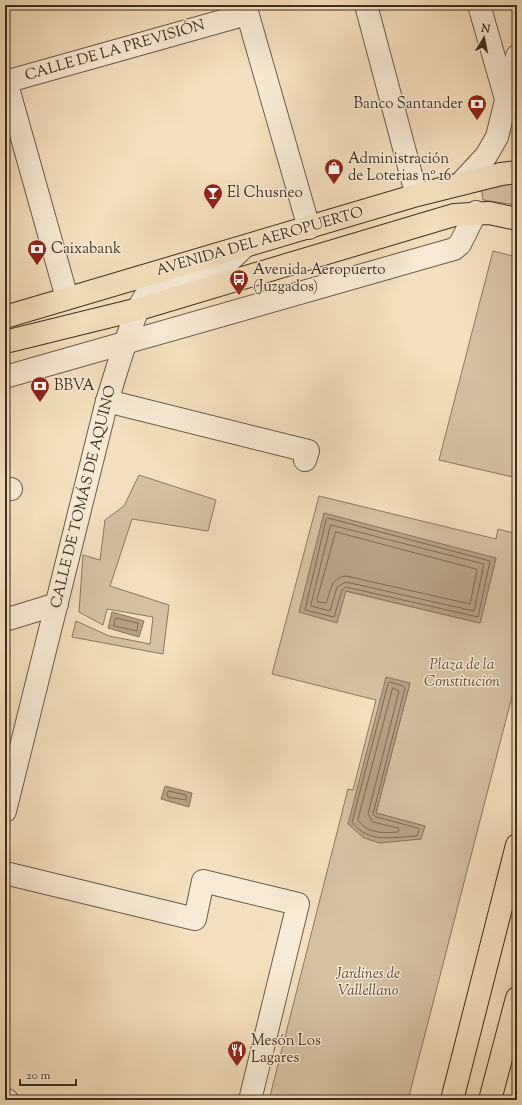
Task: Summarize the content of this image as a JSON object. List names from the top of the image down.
{
  "streets": {
    "main road": ["AVENIDA DEL AEROPUERTO"],
    "street": ["CALLE DE LA PREVISIÓN", "CALLE DE TOMÁS DE AQUINO"]
  },
  "crossings": [
    ["AVENIDA DEL AEROPUERTO", "CALLE DE TOMÁS DE AQUINO"]
  ],
  "parks": ["Plaza de la Constitución", "Jardines de Vallellano"],
  "places": {
    "bank": ["Banco Santander", "Caixabank", "BBVA"],
    "shop": ["Administración de Loterias nº 16"],
    "bar": ["El Chusneo"],
    "bus stop": ["Avenida Aeropuerto (Juzgados)"],
    "restaurant": ["Mesón Los Lagares"]
  },
  "scale_bar": "20 m",
  "north": "top"
}
